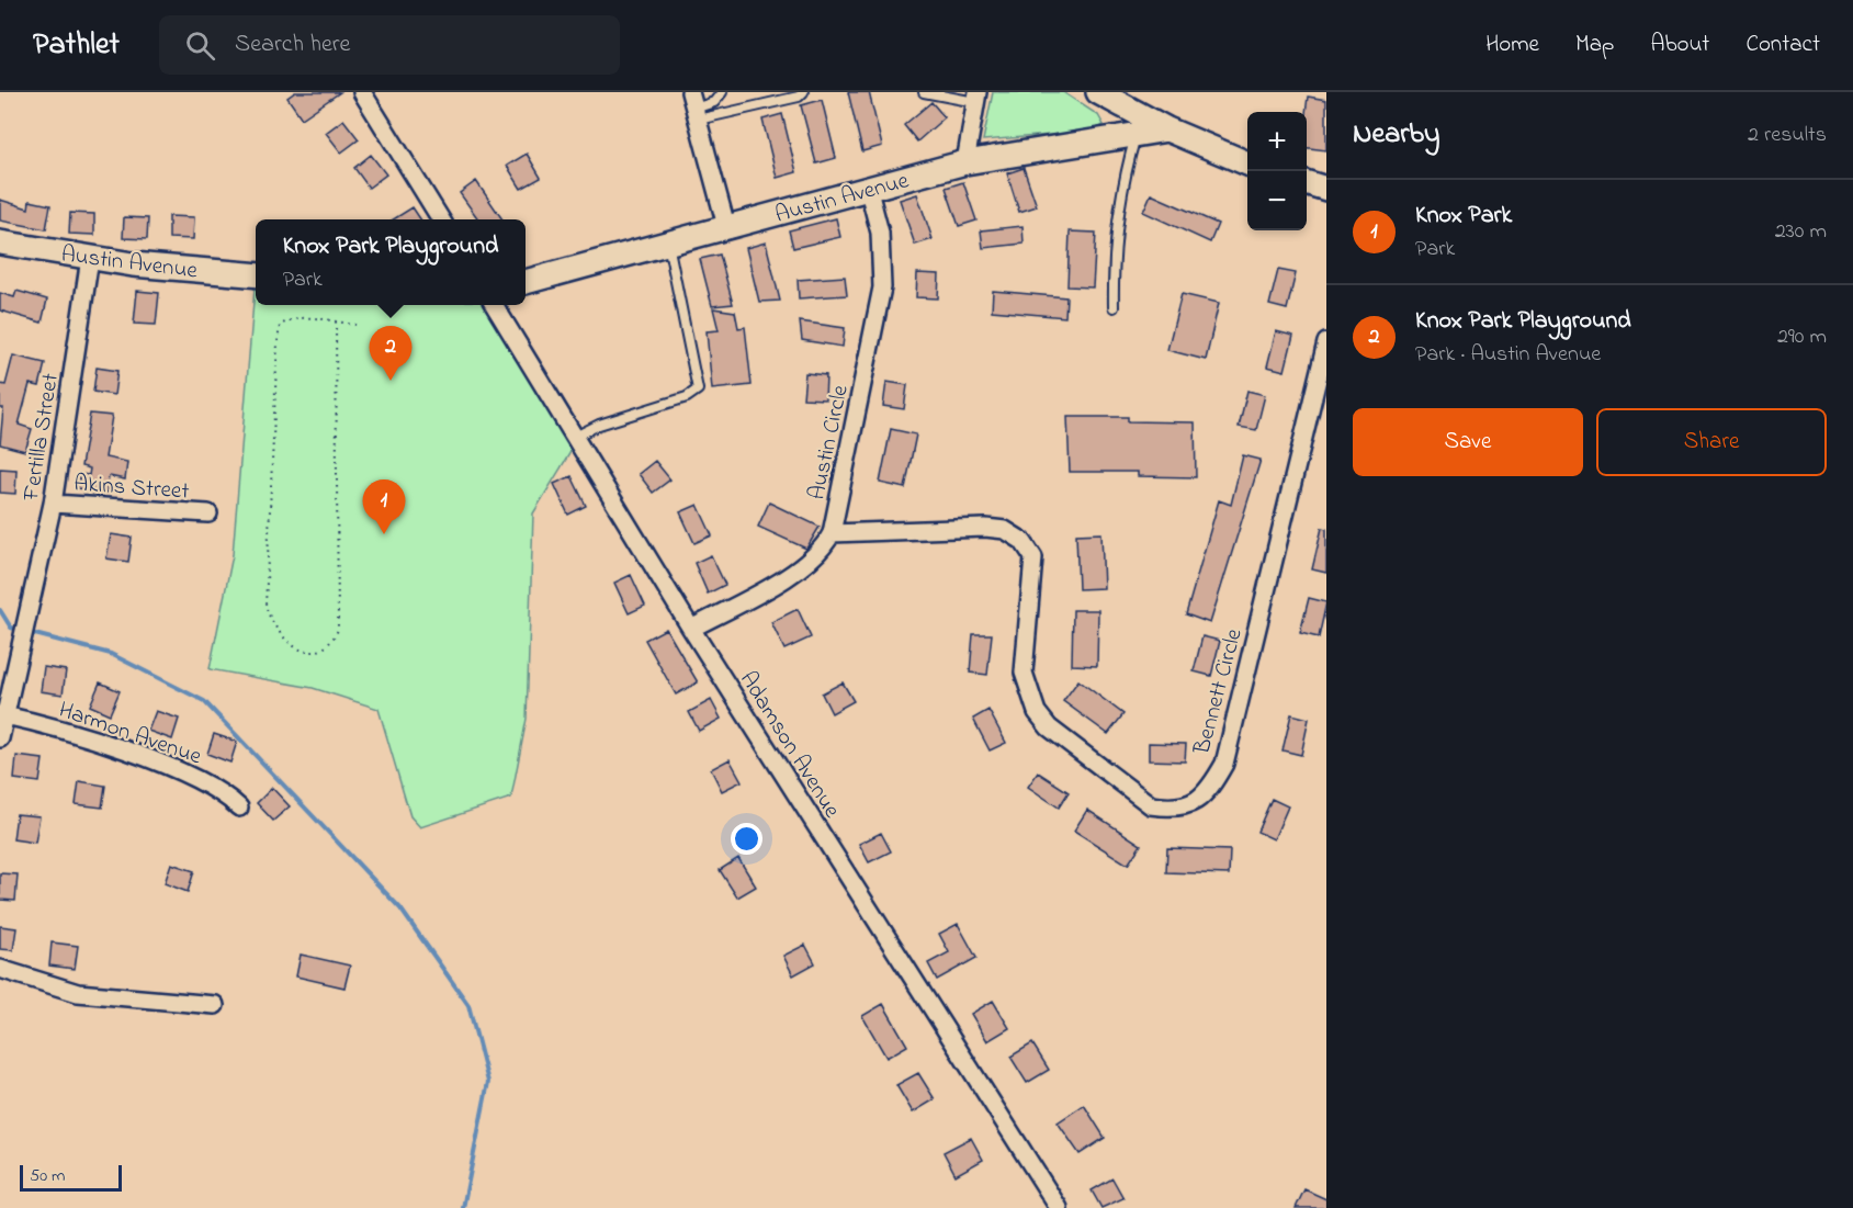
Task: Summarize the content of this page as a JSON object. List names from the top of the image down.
{
  "streets": {
    "street": [
      "Austin Avenue",
      "Fertilla Street",
      "Austin Circle",
      "Akins Street",
      "Bennett Circle",
      "Harmon Avenue",
      "Adamson Avenue"
    ]
  },
  "crossings": [
    ["Austin Avenue", "Fertilla Street"],
    ["Austin Avenue", "Austin Circle"],
    ["Fertilla Street", "Akins Street"],
    ["Fertilla Street", "Harmon Avenue"],
    ["Austin Circle", "Bennett Circle"],
    ["Austin Circle", "Adamson Avenue"]
  ],
  "scale_bar": "50 m",
  "page": {
    "header": "Pathlet",
    "search": "Search here",
    "nav": [
      "Home",
      "Map",
      "About",
      "Contact"
    ],
    "heading": ["Nearby", "2 results"],
    "map_buttons": ["+", "−"],
    "list": [
      {
        "mark": "1",
        "name": "Knox Park",
        "note": "Park",
        "value": "230 m"
      },
      {
        "mark": "2",
        "name": "Knox Park Playground",
        "note": "Park · Austin Avenue",
        "value": "290 m"
      }
    ],
    "popup": ["Knox Park Playground", "Park"],
    "pins": ["2", "1"],
    "buttons": ["Save", "Share"],
    "scale": "50 m"
  }
}
